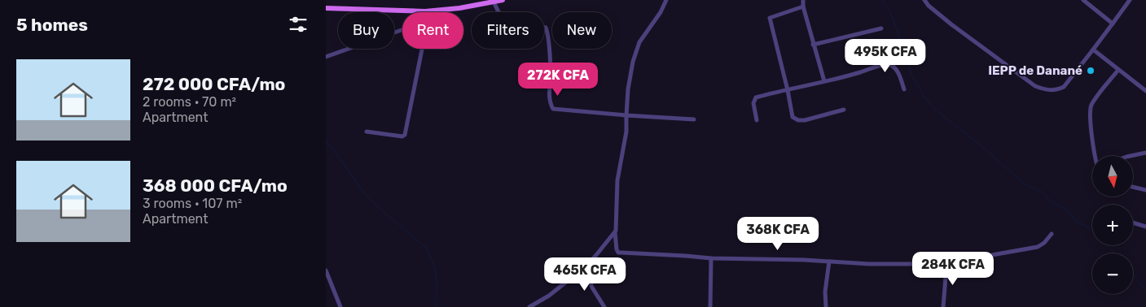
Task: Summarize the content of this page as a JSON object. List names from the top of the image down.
{
  "places": ["IEPP de Danané"],
  "north": "bottom",
  "page": {
    "heading": "5 homes",
    "chip": [
      "Buy",
      "Rent",
      "Filters",
      "New"
    ],
    "price": [
      "495K CFA",
      "272K CFA",
      "368K CFA",
      "284K CFA",
      "465K CFA"
    ],
    "list": [
      {
        "name": "272 000 CFA/mo",
        "note": "2 rooms · 70 m² · Apartment"
      },
      {
        "name": "368 000 CFA/mo",
        "note": "3 rooms · 107 m² · Apartment"
      }
    ],
    "map_buttons": ["+", "−"]
  }
}
